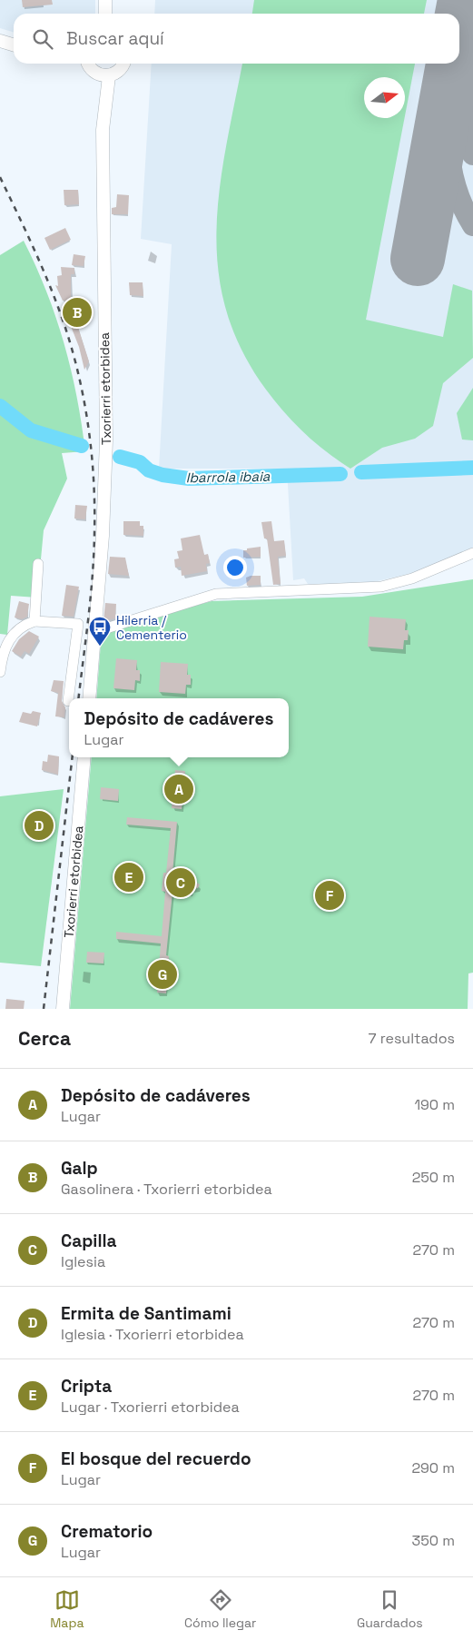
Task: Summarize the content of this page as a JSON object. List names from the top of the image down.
{
  "streets": {
    "street": ["Txorierri etorbidea"]
  },
  "water": ["Ibarrola ibaia"],
  "places": {
    "bus stop": ["Hilerria / Cementerio"]
  },
  "north": "right",
  "page": {
    "search": "Buscar aquí",
    "pins": [
      "B",
      "A",
      "D",
      "E",
      "C",
      "F",
      "G"
    ],
    "popup": ["Depósito de cadáveres", "Lugar"],
    "heading": ["Cerca", "7 resultados"],
    "list": [
      {
        "mark": "A",
        "name": "Depósito de cadáveres",
        "note": "Lugar",
        "value": "190 m"
      },
      {
        "mark": "B",
        "name": "Galp",
        "note": "Gasolinera · Txorierri etorbidea",
        "value": "250 m"
      },
      {
        "mark": "C",
        "name": "Capilla",
        "note": "Iglesia",
        "value": "270 m"
      },
      {
        "mark": "D",
        "name": "Ermita de Santimami",
        "note": "Iglesia · Txorierri etorbidea",
        "value": "270 m"
      },
      {
        "mark": "E",
        "name": "Cripta",
        "note": "Lugar · Txorierri etorbidea",
        "value": "270 m"
      },
      {
        "mark": "F",
        "name": "El bosque del recuerdo",
        "note": "Lugar",
        "value": "290 m"
      },
      {
        "mark": "G",
        "name": "Crematorio",
        "note": "Lugar",
        "value": "350 m"
      }
    ],
    "nav": ["Mapa", "Cómo llegar", "Guardados"]
  }
}
